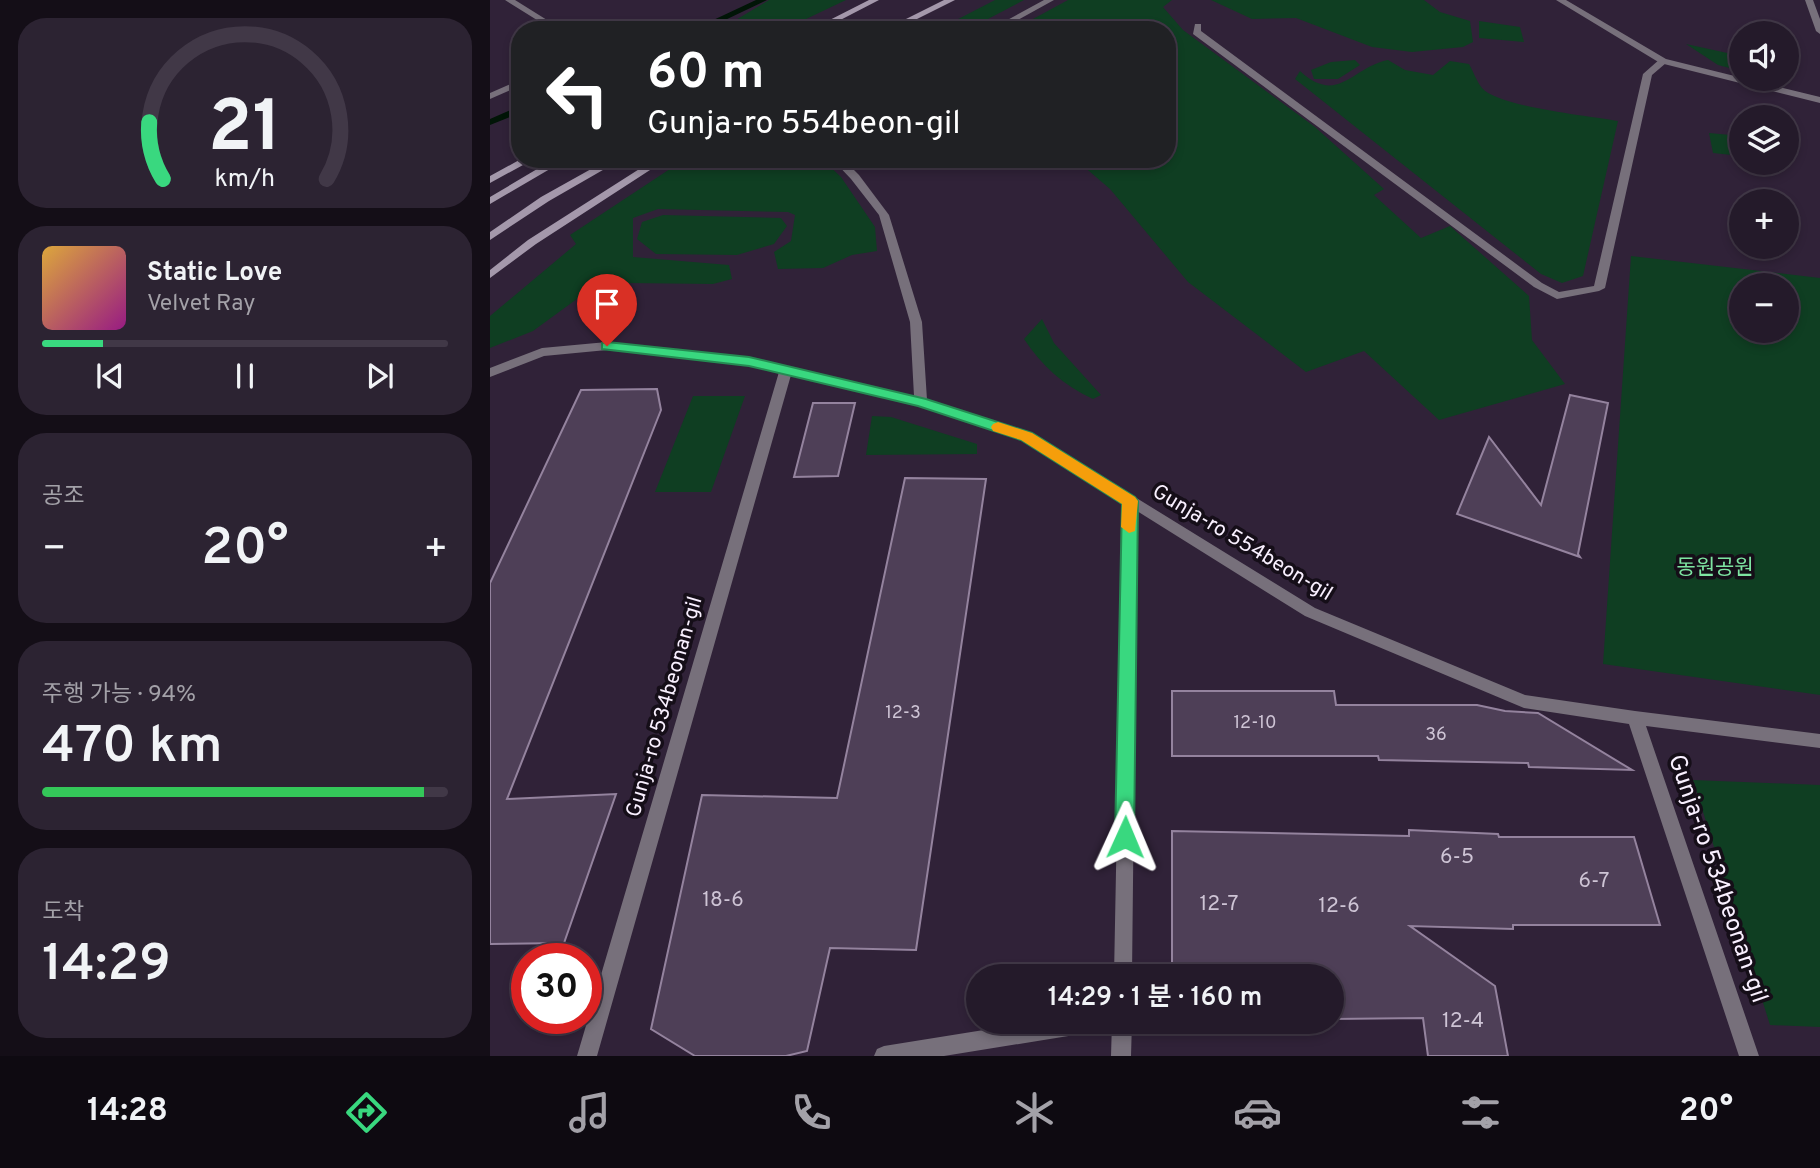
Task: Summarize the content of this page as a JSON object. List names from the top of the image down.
{
  "streets": {
    "street": ["Gunja-ro 554beon-gil", "Gunja-ro 534beonan-gil"]
  },
  "crossings": [
    ["Gunja-ro 554beon-gil", "Gunja-ro 534beonan-gil"]
  ],
  "parks": ["동원공원"],
  "house_numbers": [
    "12-3",
    "12-10",
    "36",
    "6-5",
    "6-7",
    "18-6",
    "12-7",
    "12-6",
    "12-4"
  ],
  "page": {
    "map_buttons": ["+", "−"],
    "turn": ["60 m", "Gunja-ro 554beon-gil"],
    "song": ["Static Love", "Velvet Ray"],
    "tile": [
      "공조",
      ["주행 가능 · 94%", "470 km"],
      ["도착", "14:29"]
    ],
    "heat": ["−", "20°", "+"],
    "limit": "30",
    "trip": "14:29 · 1 분 · 160 m",
    "tabs": ["14:28", "20°"],
    "gauge": ["21", "km/h"]
  }
}
